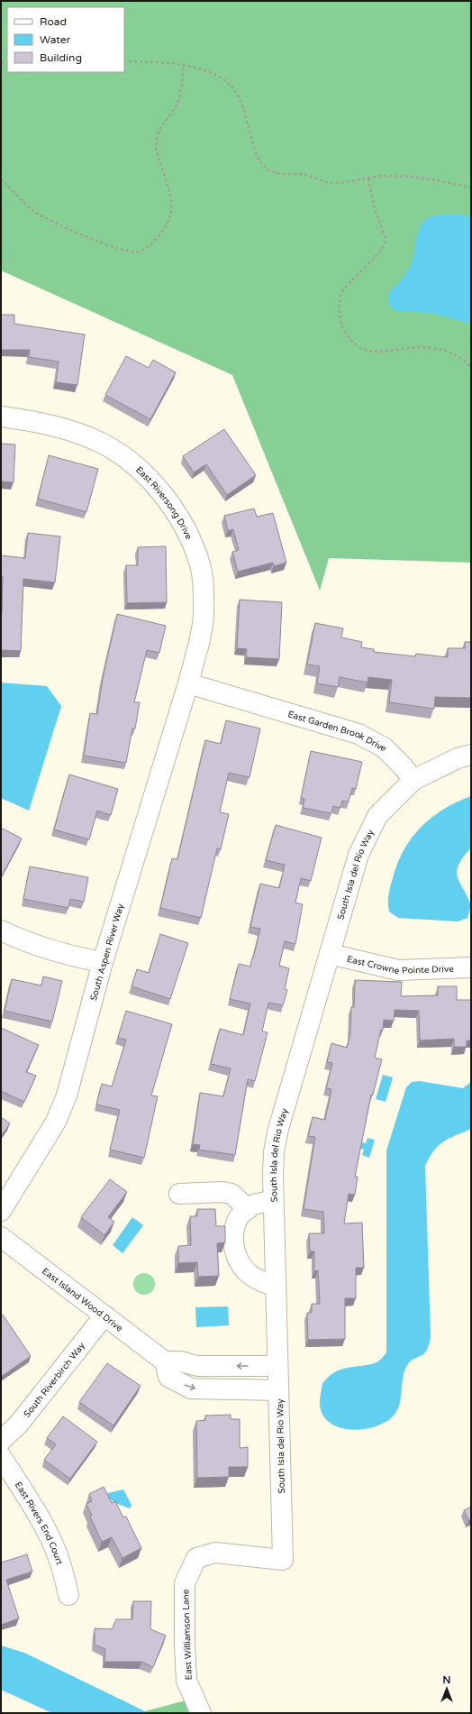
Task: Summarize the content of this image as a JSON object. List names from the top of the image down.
{
  "streets": {
    "street": [
      "East Riversong Drive",
      "East Garden Brook Drive",
      "South Isla del Rio Way",
      "South Aspen River Way",
      "East Crowne Pointe Drive",
      "East Island Wood Drive",
      "South Riverbirch Way",
      "East Rivers End Court",
      "East Williamson Lane"
    ]
  },
  "crossings": [
    ["East Riversong Drive", "East Garden Brook Drive"],
    ["East Riversong Drive", "South Aspen River Way"],
    ["East Garden Brook Drive", "South Isla del Rio Way"],
    ["East Garden Brook Drive", "South Aspen River Way"],
    ["South Isla del Rio Way", "East Crowne Pointe Drive"],
    ["South Isla del Rio Way", "East Williamson Lane"],
    ["East Island Wood Drive", "South Riverbirch Way"]
  ],
  "legend": ["Road", "Water", "Building"],
  "north": "top"
}
